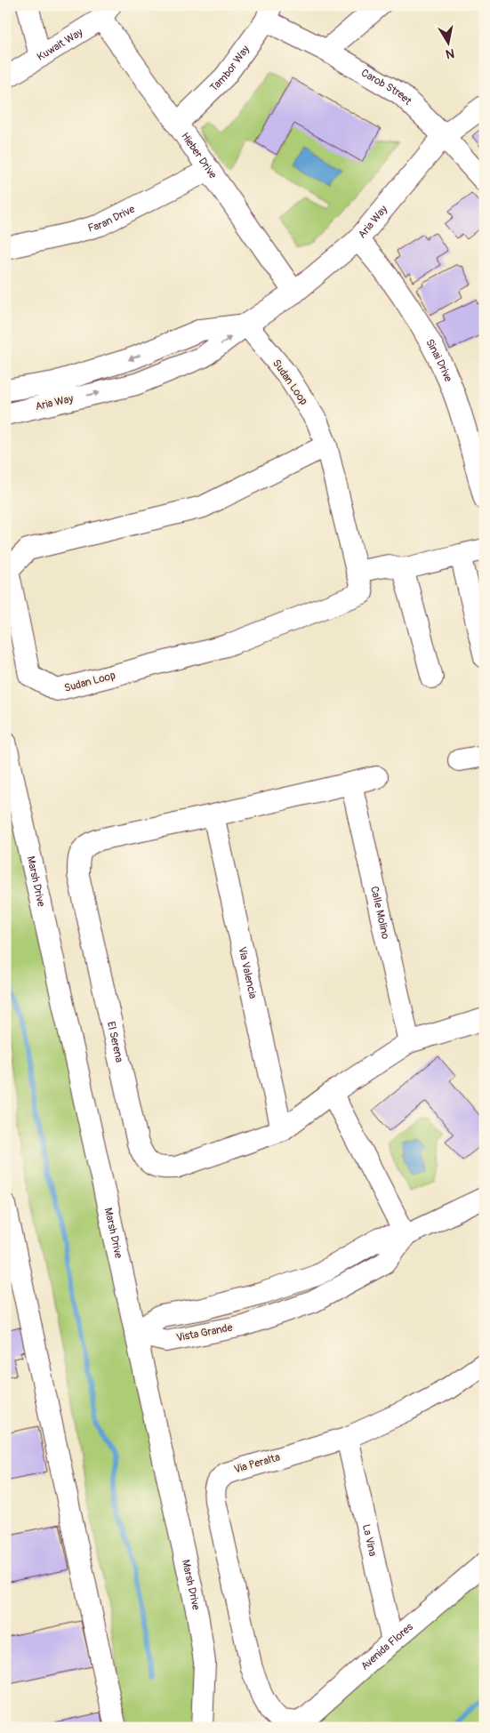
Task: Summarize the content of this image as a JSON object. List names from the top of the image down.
{
  "streets": {
    "street": [
      "Kuwait Way",
      "Tambor Way",
      "Carob Street",
      "Hieber Drive",
      "Faran Drive",
      "Aria Way",
      "Sinai Drive",
      "Sudan Loop",
      "Marsh Drive",
      "Calle Molino",
      "Via Valencia",
      "El Serena",
      "Vista Grande",
      "Via Peralta",
      "La Vina",
      "Avenida Flores"
    ]
  },
  "crossings": [
    ["Kuwait Way", "Hieber Drive"],
    ["Tambor Way", "Carob Street"],
    ["Tambor Way", "Hieber Drive"],
    ["Carob Street", "Aria Way"],
    ["Hieber Drive", "Faran Drive"],
    ["Hieber Drive", "Aria Way"],
    ["Aria Way", "Sinai Drive"],
    ["Aria Way", "Sudan Loop"],
    ["Marsh Drive", "Vista Grande"],
    ["Calle Molino", "El Serena"],
    ["Via Valencia", "El Serena"],
    ["Via Peralta", "La Vina"],
    ["Via Peralta", "Avenida Flores"],
    ["La Vina", "Avenida Flores"]
  ],
  "north": "bottom"
}
